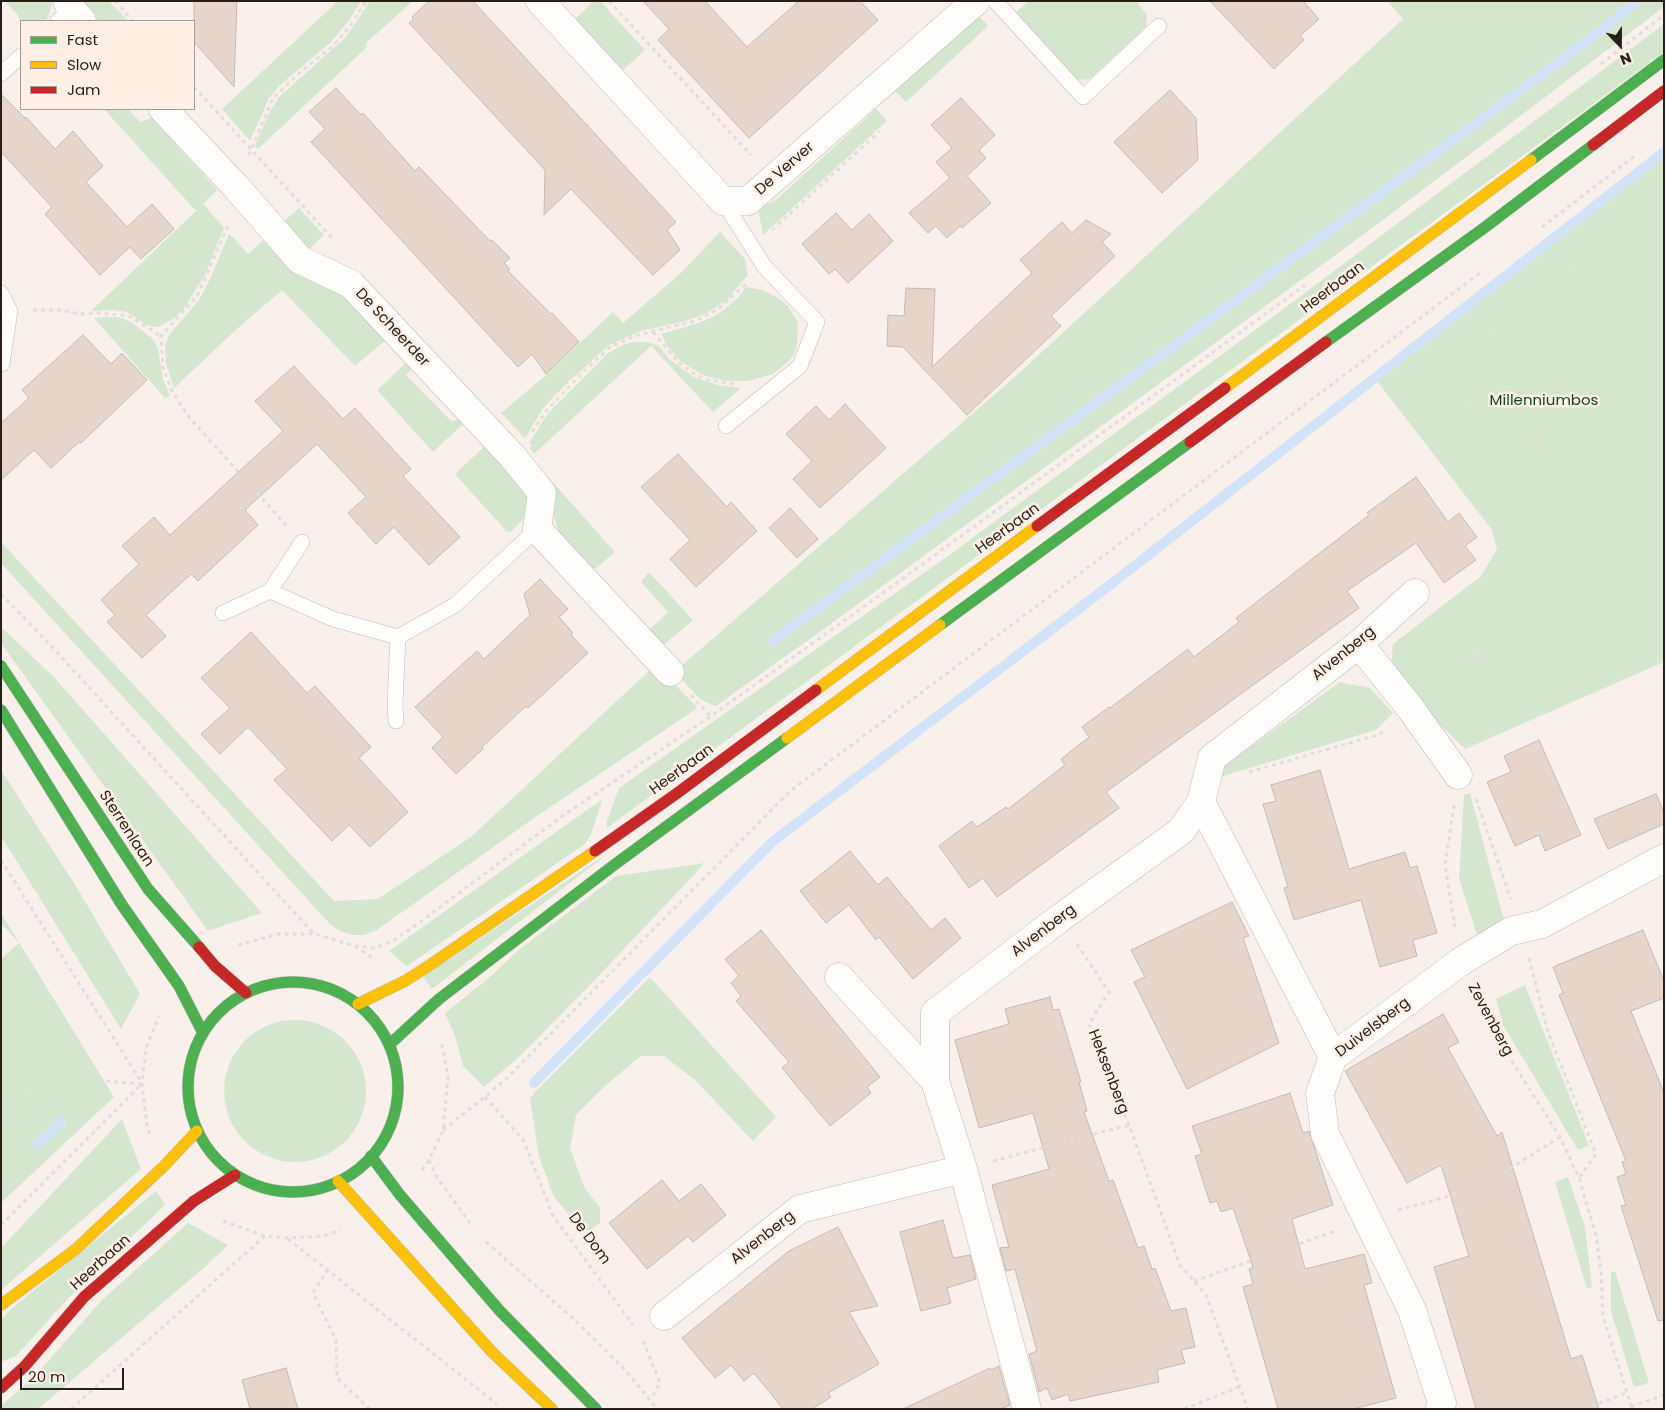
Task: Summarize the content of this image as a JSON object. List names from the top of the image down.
{
  "streets": {
    "main road": ["Heerbaan", "Sterrenlaan"],
    "street": [
      "De Verver",
      "De Scheerder",
      "Alvenberg",
      "Duivelsberg"
    ],
    "path": ["Zevenberg", "Heksenberg", "De Dom"]
  },
  "crossings": [
    ["Alvenberg", "Heksenberg"],
    ["Zevenberg", "Duivelsberg"]
  ],
  "parks": ["Millenniumbos"],
  "legend": ["Fast", "Slow", "Jam"],
  "scale_bar": "20 m",
  "north": "bottom"
}
